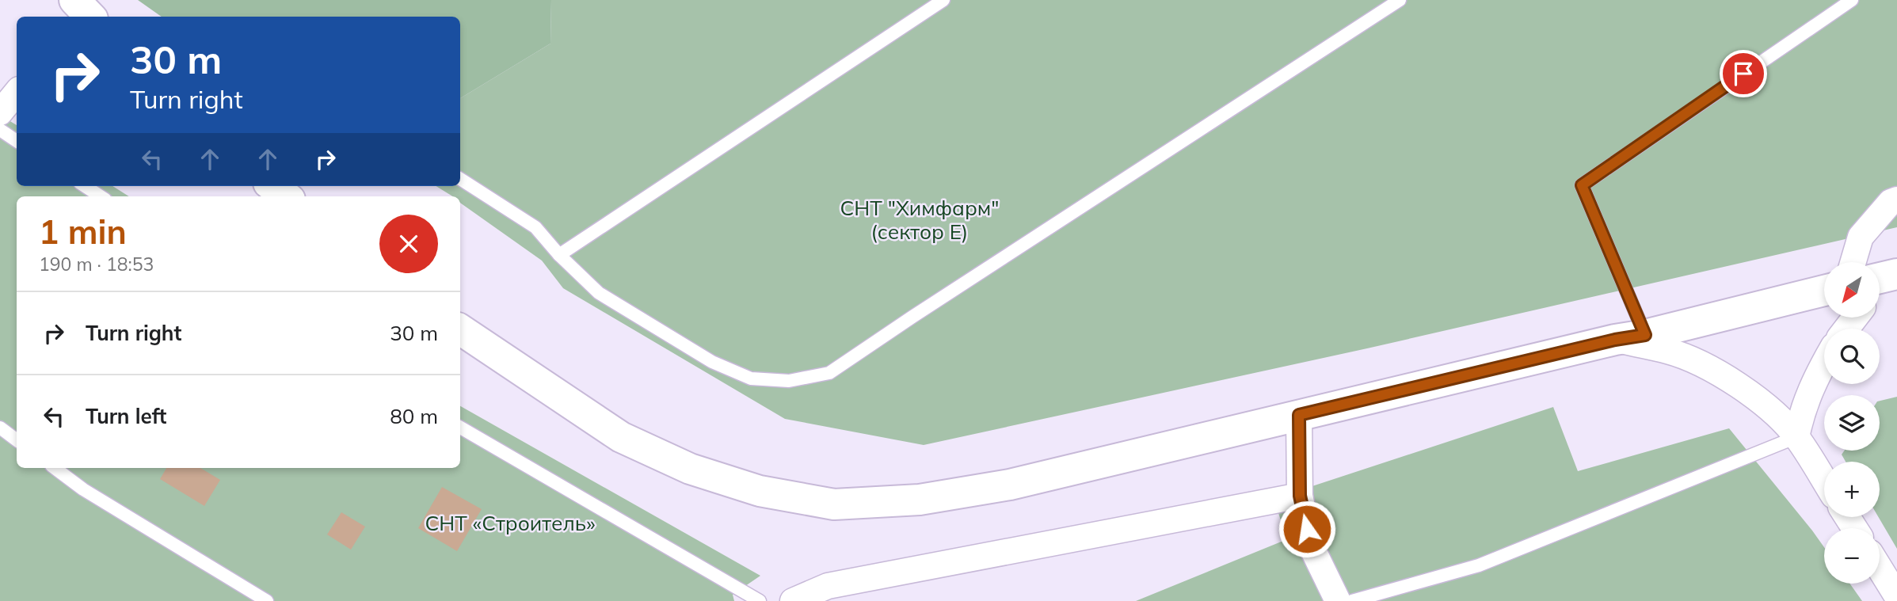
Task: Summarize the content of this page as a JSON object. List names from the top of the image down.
{
  "parks": ["СНТ \"Химфарм\" (сектор Е)", "СНТ «Строитель»"],
  "north": "bottom left",
  "page": {
    "turn": ["30 m", "Turn right"],
    "heading": ["1 min", "190 m · 18:53"],
    "map_buttons": ["+", "−"],
    "list": [
      {
        "name": "Turn right",
        "value": "30 m"
      },
      {
        "name": "Turn left",
        "value": "80 m"
      }
    ]
  }
}
